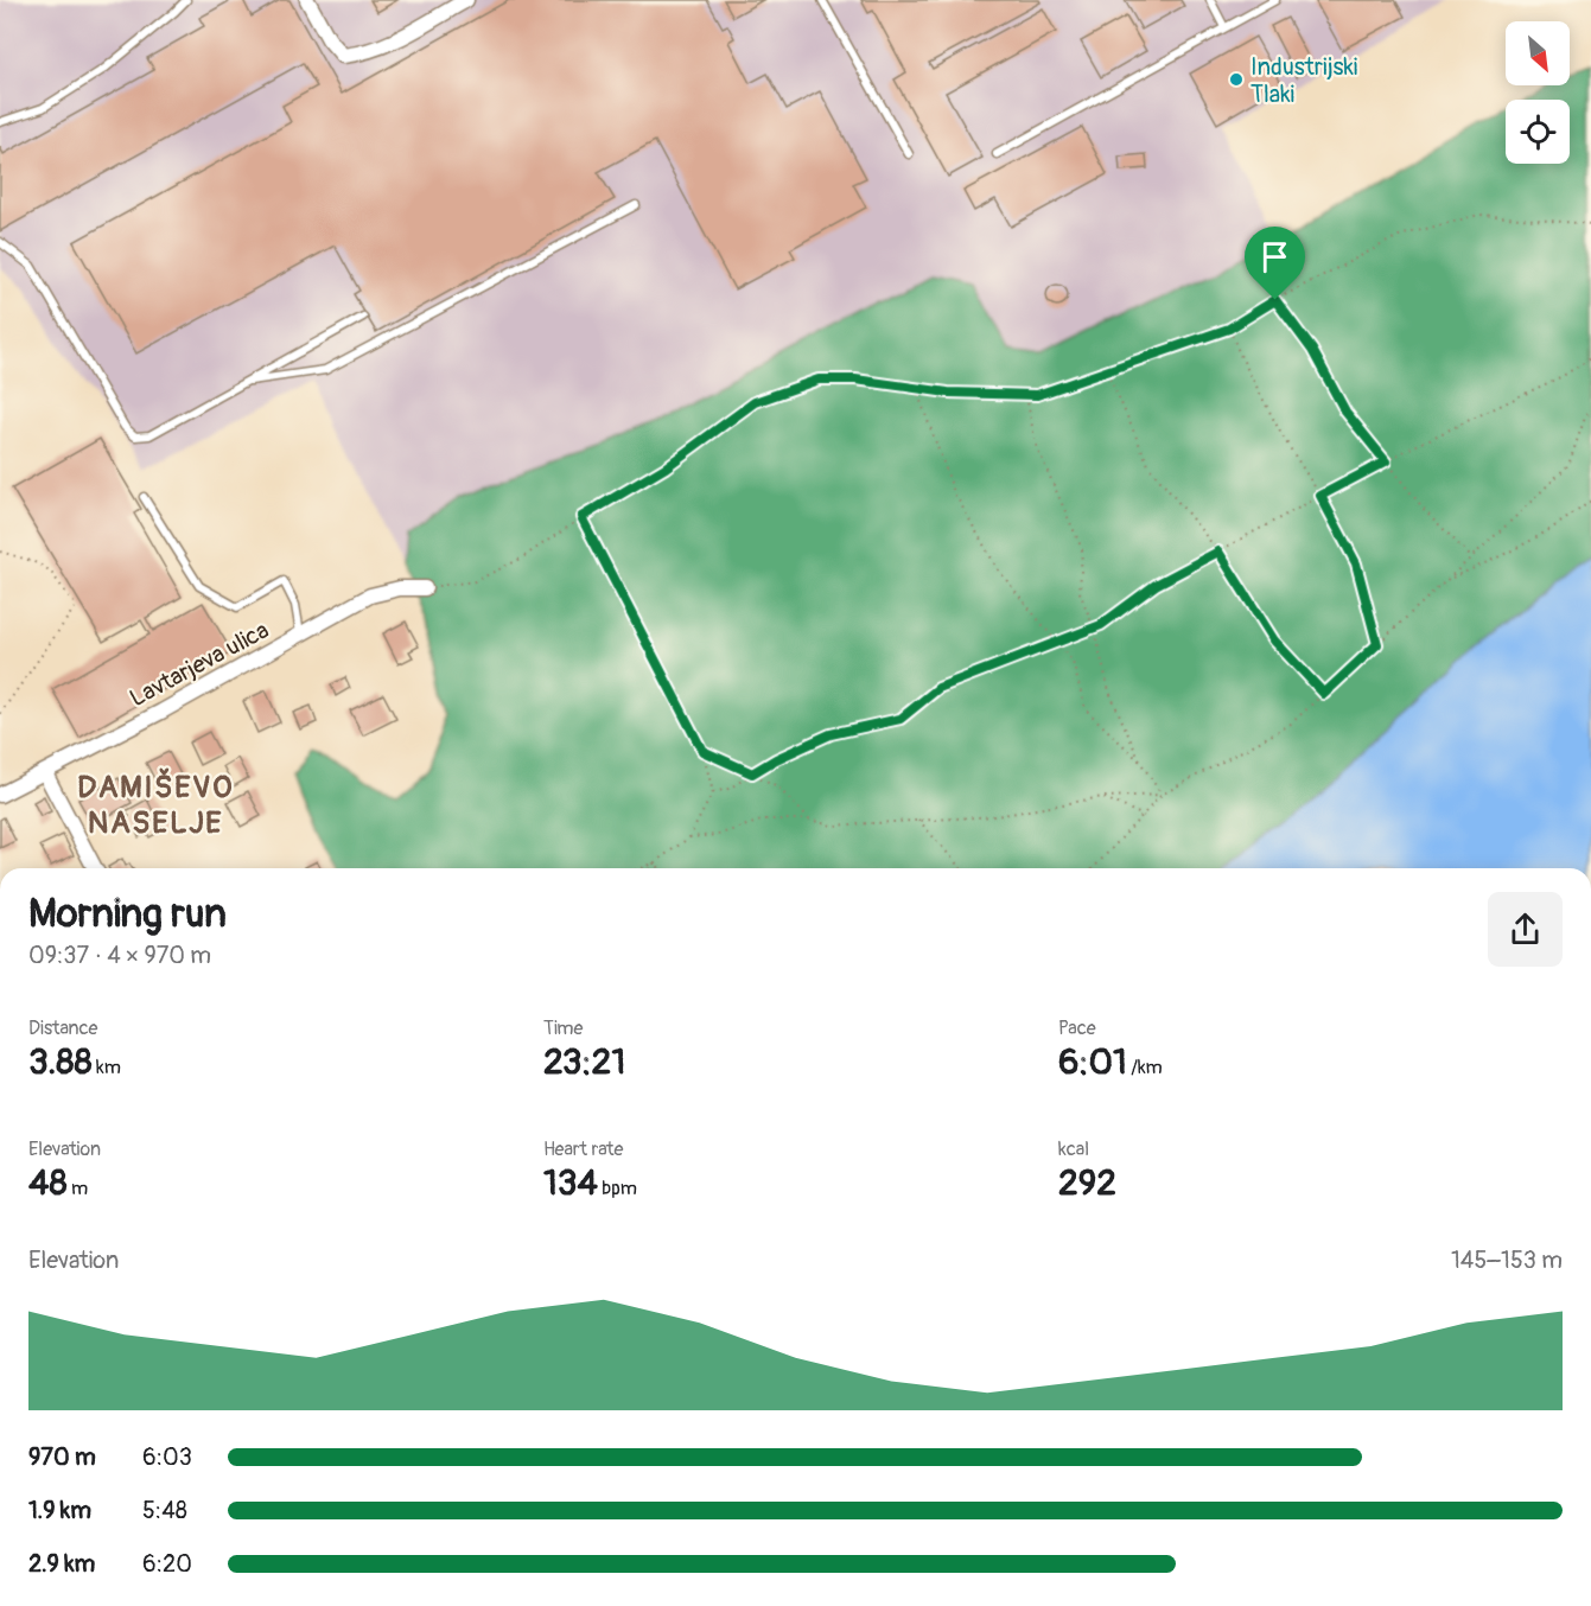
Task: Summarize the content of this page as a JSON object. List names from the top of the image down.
{
  "streets": {
    "street": ["Lavtarjeva ulica"]
  },
  "districts": ["DAMIŠEVO NASELJE"],
  "places": ["Industrijski Tlaki"],
  "north": "bottom right",
  "page": {
    "heading": ["Morning run", "09:37 · 4 × 970 m"],
    "stats": [
      ["Distance", "3.88 km"],
      ["Time", "23:21"],
      ["Pace", "6:01 /km"],
      ["Elevation", "48 m"],
      ["Heart rate", "134 bpm"],
      ["kcal", "292"]
    ],
    "chart": ["Elevation", "145–153 m"],
    "list": [
      {
        "name": "970 m",
        "note": "6:03"
      },
      {
        "name": "1.9 km",
        "note": "5:48"
      },
      {
        "name": "2.9 km",
        "note": "6:20"
      }
    ]
  }
}
